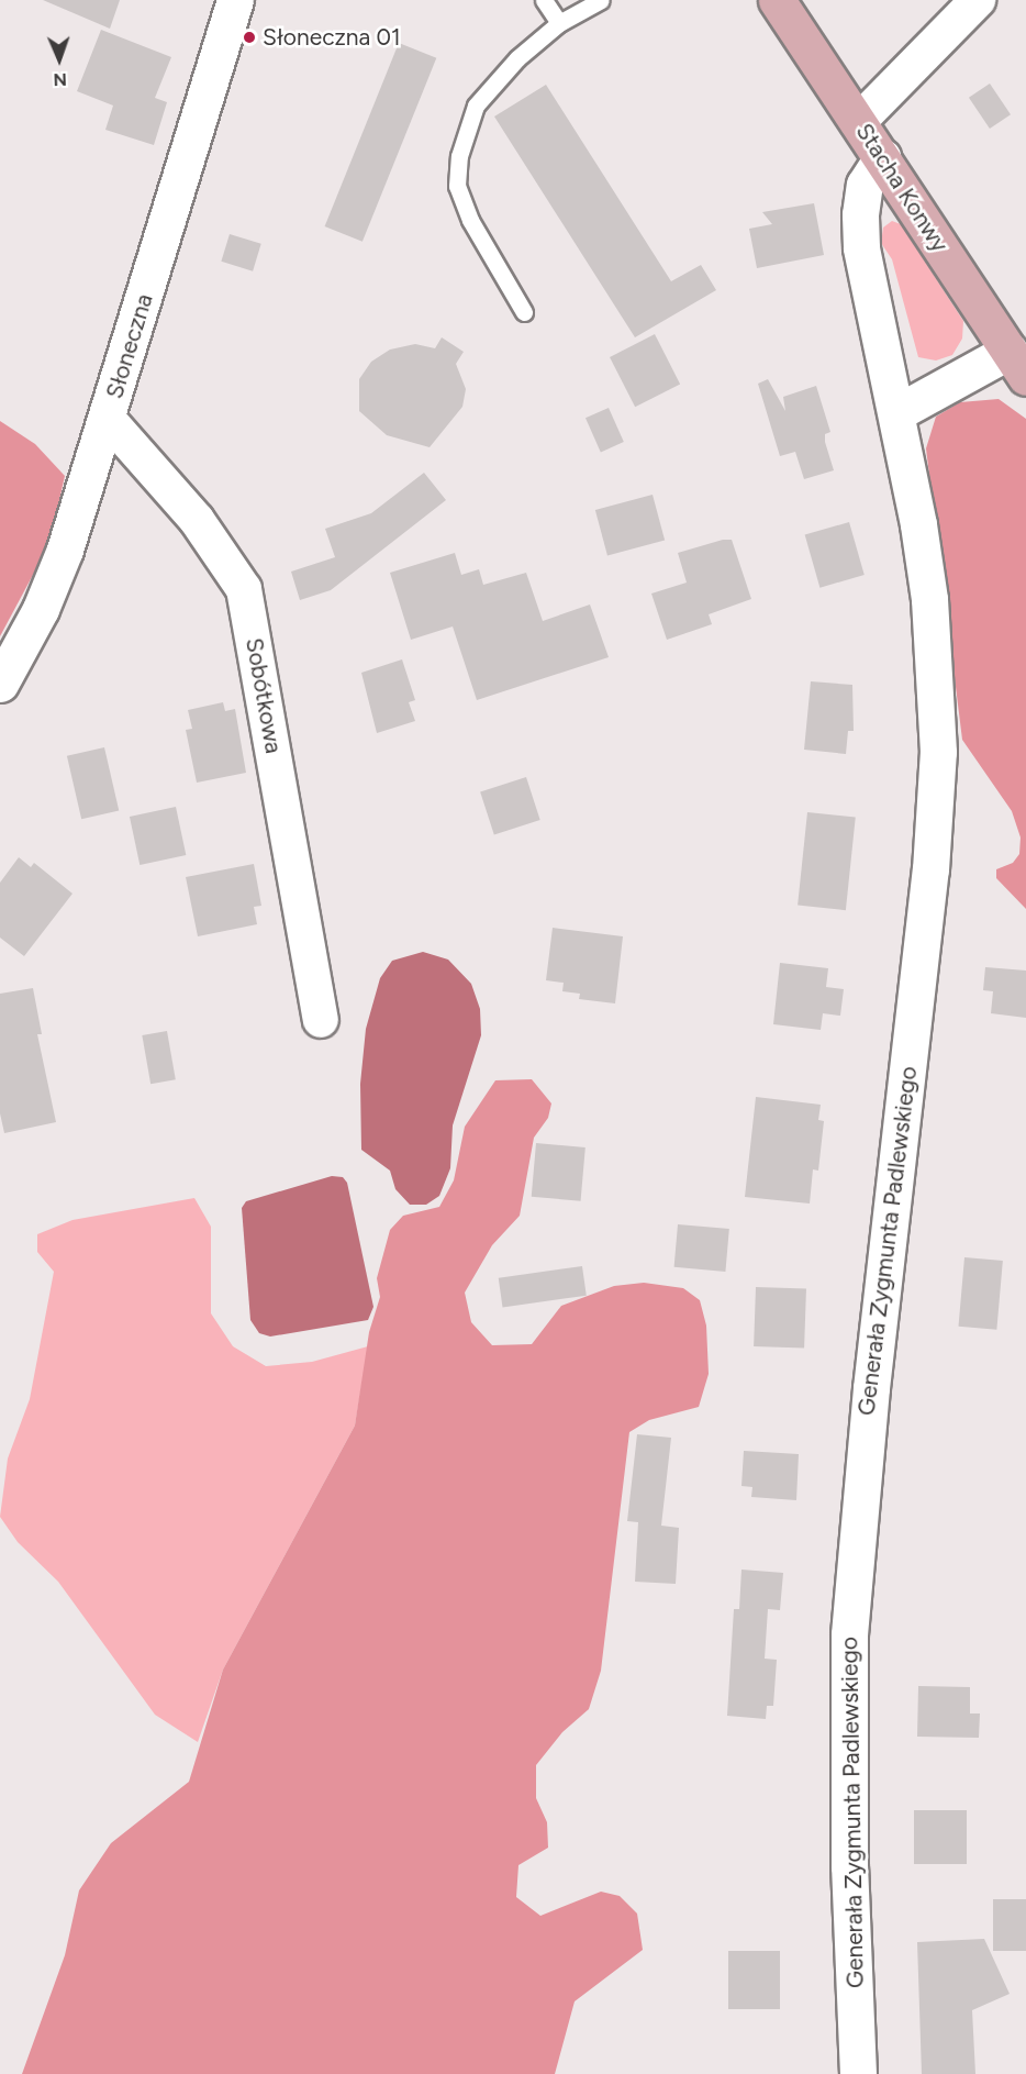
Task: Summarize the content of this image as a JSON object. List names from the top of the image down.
{
  "streets": {
    "main road": ["Stacha Konwy"],
    "street": ["Słoneczna", "Sobótkowa", "Generała Zygmunta Padlewskiego"]
  },
  "crossings": [
    ["Stacha Konwy", "Generała Zygmunta Padlewskiego"],
    ["Słoneczna", "Sobótkowa"]
  ],
  "places": ["Słoneczna 01"],
  "north": "bottom"
}
